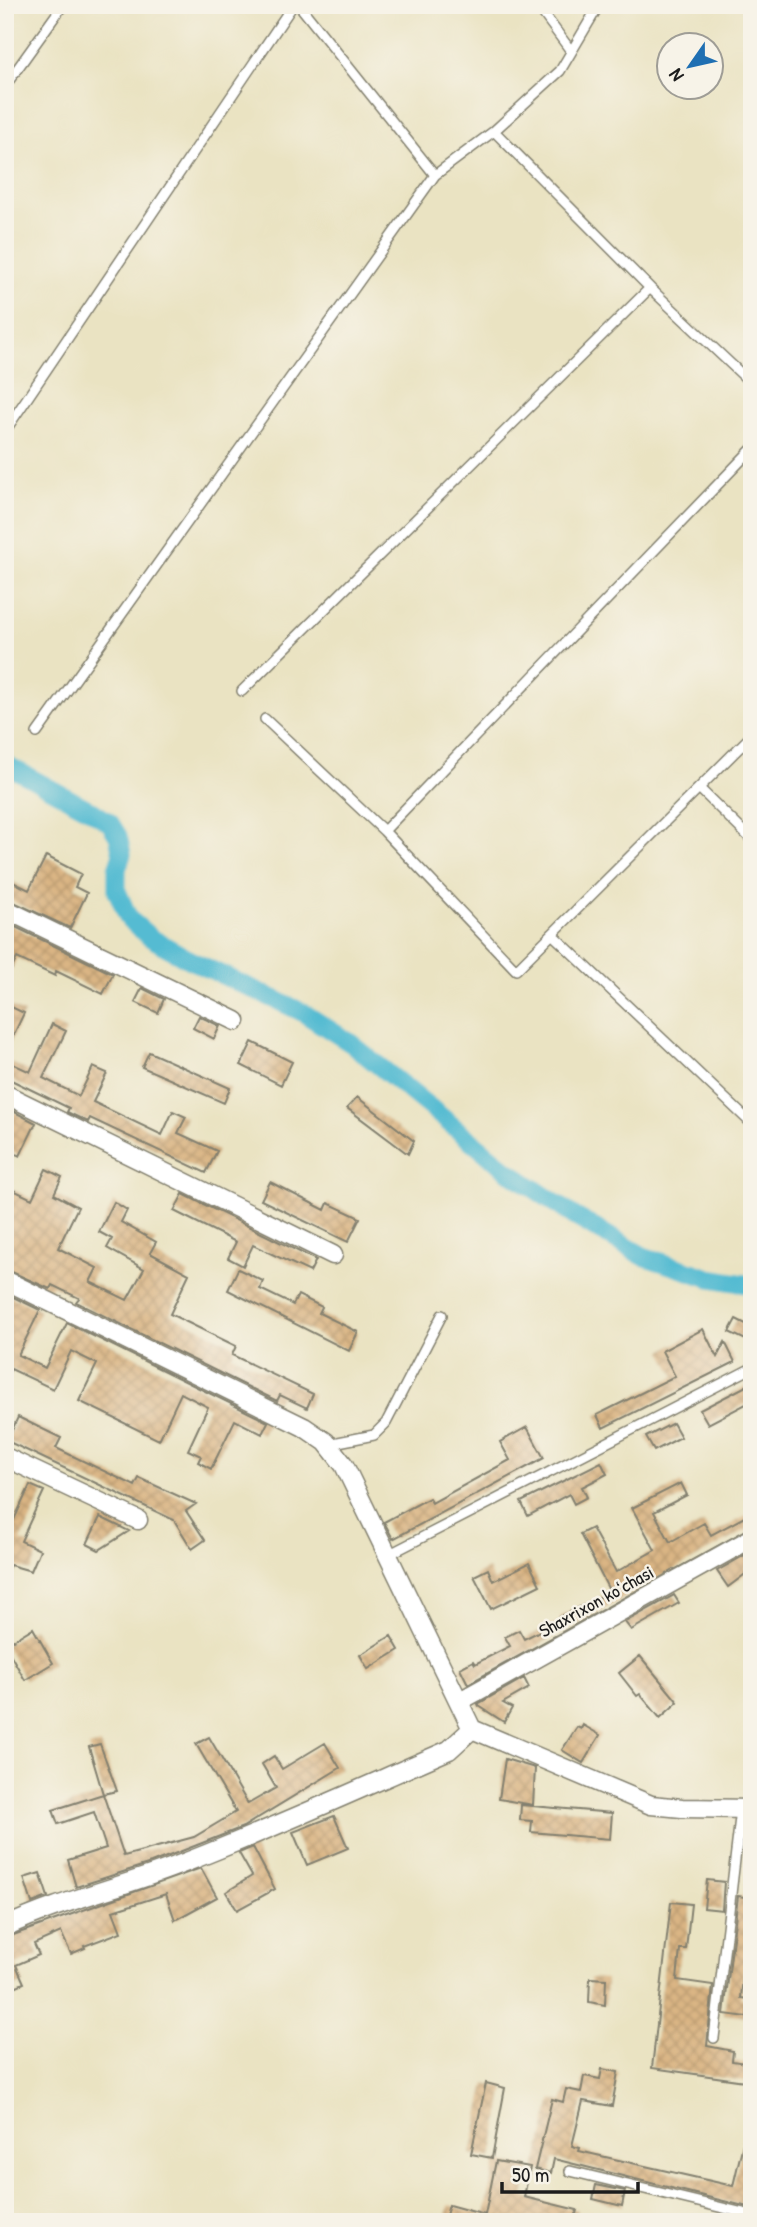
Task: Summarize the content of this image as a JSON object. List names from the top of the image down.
{
  "streets": {
    "street": ["Shaxrixon koʻchasi"]
  },
  "scale_bar": "50 m",
  "north": "bottom left"
}
